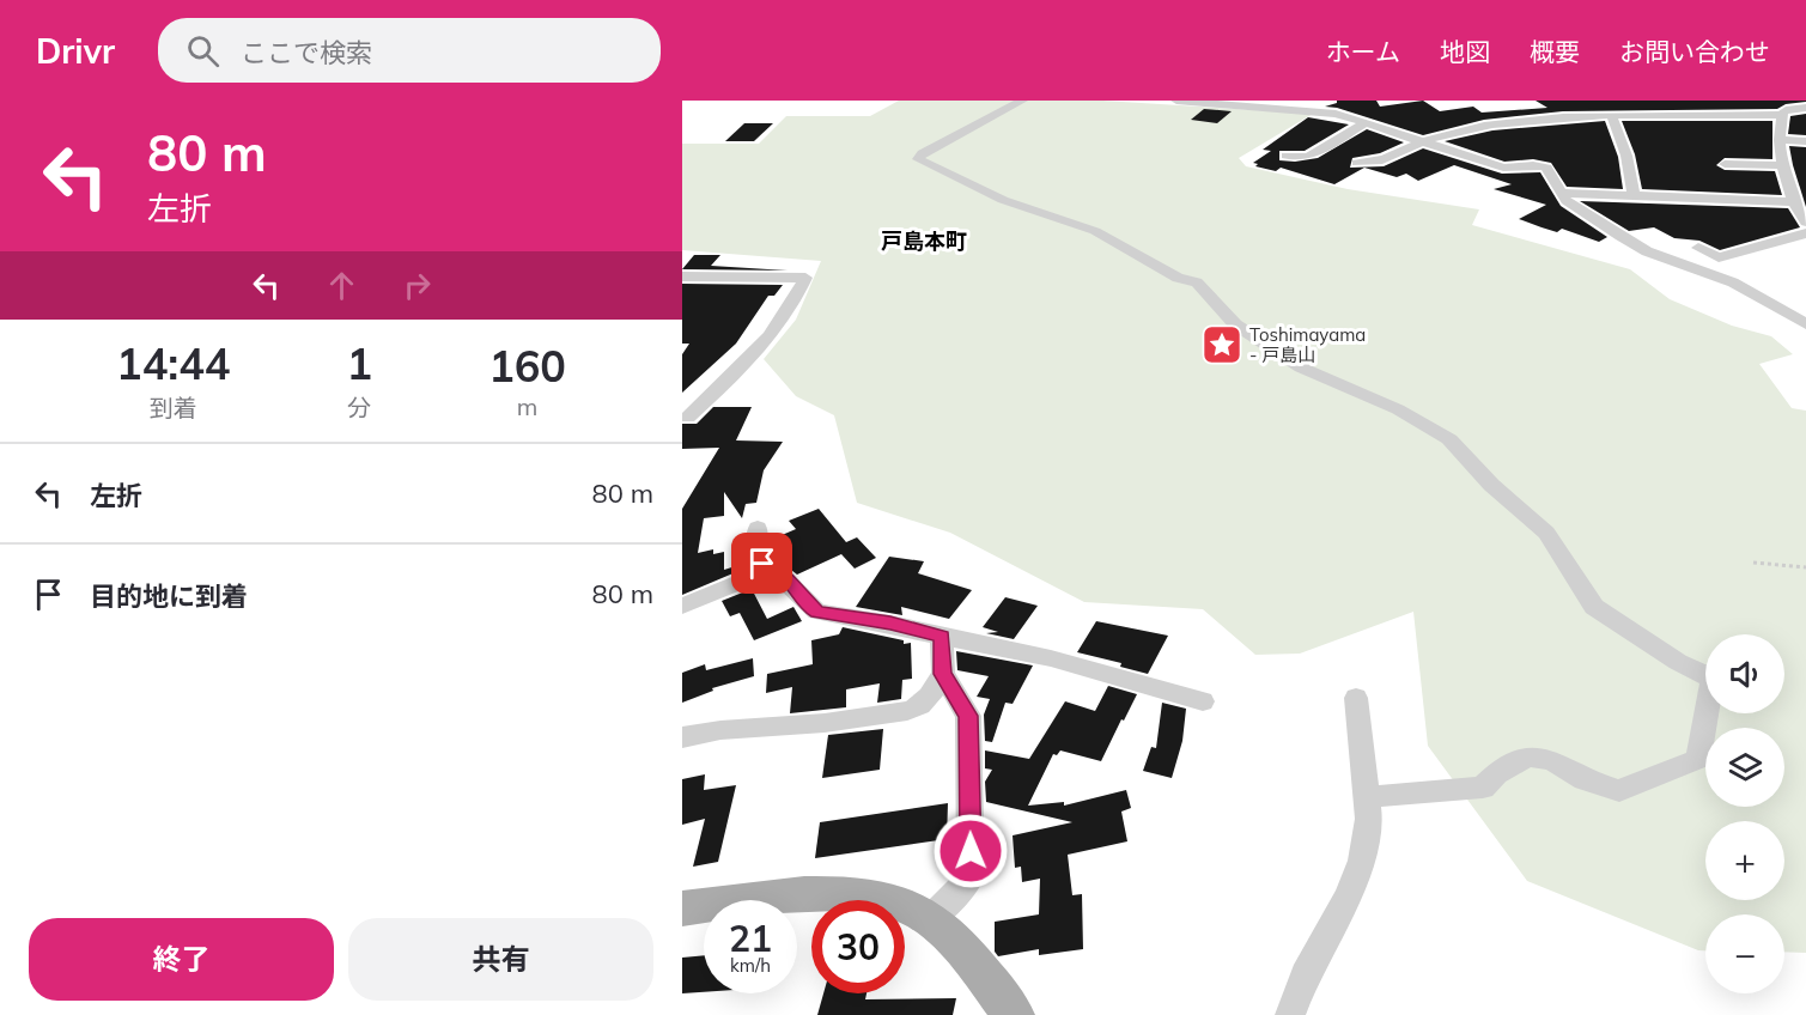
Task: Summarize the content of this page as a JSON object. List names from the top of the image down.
{
  "districts": ["戸島本町"],
  "places": {
    "place": ["Toshimayama - 戸島山"]
  },
  "page": {
    "header": "Drivr",
    "search": "ここで検索",
    "nav": [
      "ホーム",
      "地図",
      "概要",
      "お問い合わせ"
    ],
    "turn": ["80 m", "左折"],
    "eta": [
      "14:44",
      "到着",
      "1",
      "分",
      "160",
      "m"
    ],
    "list": [
      {
        "name": "左折",
        "value": "80 m"
      },
      {
        "name": "目的地に到着",
        "value": "80 m"
      }
    ],
    "map_buttons": ["+", "−"],
    "speed": "21 km/h",
    "limit": "30",
    "buttons": ["終了", "共有"]
  }
}
